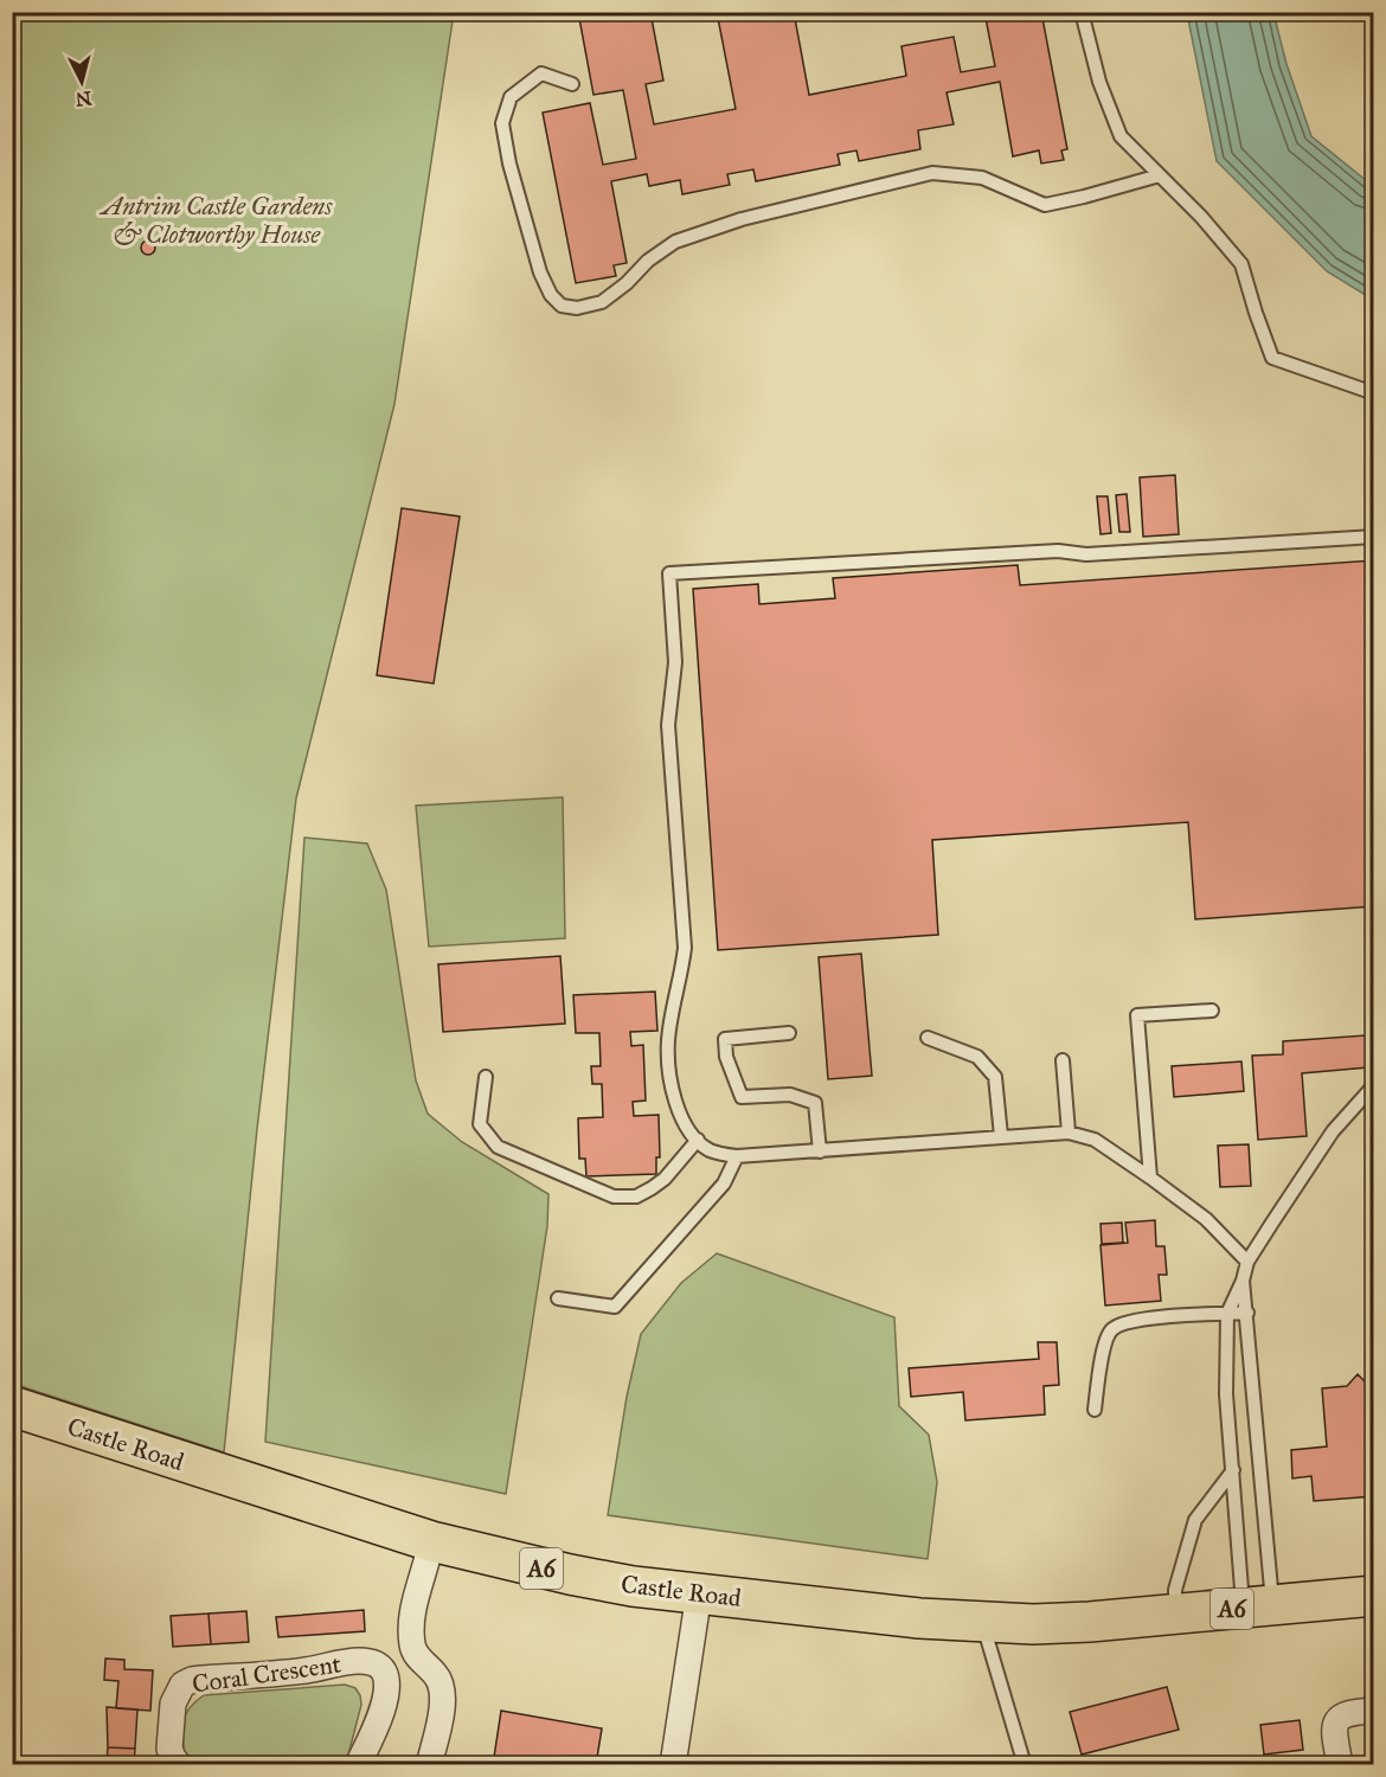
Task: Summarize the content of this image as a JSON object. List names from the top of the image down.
{
  "streets": {
    "main road": ["Castle Road", "A6"],
    "street": ["Coral Crescent"]
  },
  "parks": ["Antrim Castle Gardens & Clotworthy House"],
  "north": "bottom"
}
